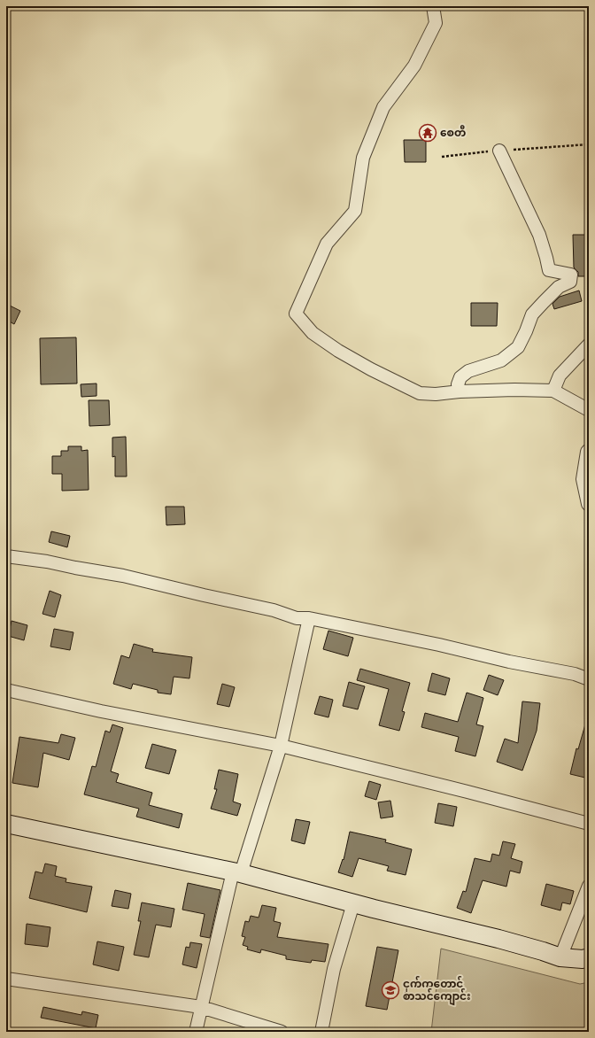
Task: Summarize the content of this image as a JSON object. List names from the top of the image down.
{
  "places": {
    "temple": ["စေတီ"],
    "school or university": ["ငှက်ကတောင် စာသင်ကျောင်း"]
  }
}
